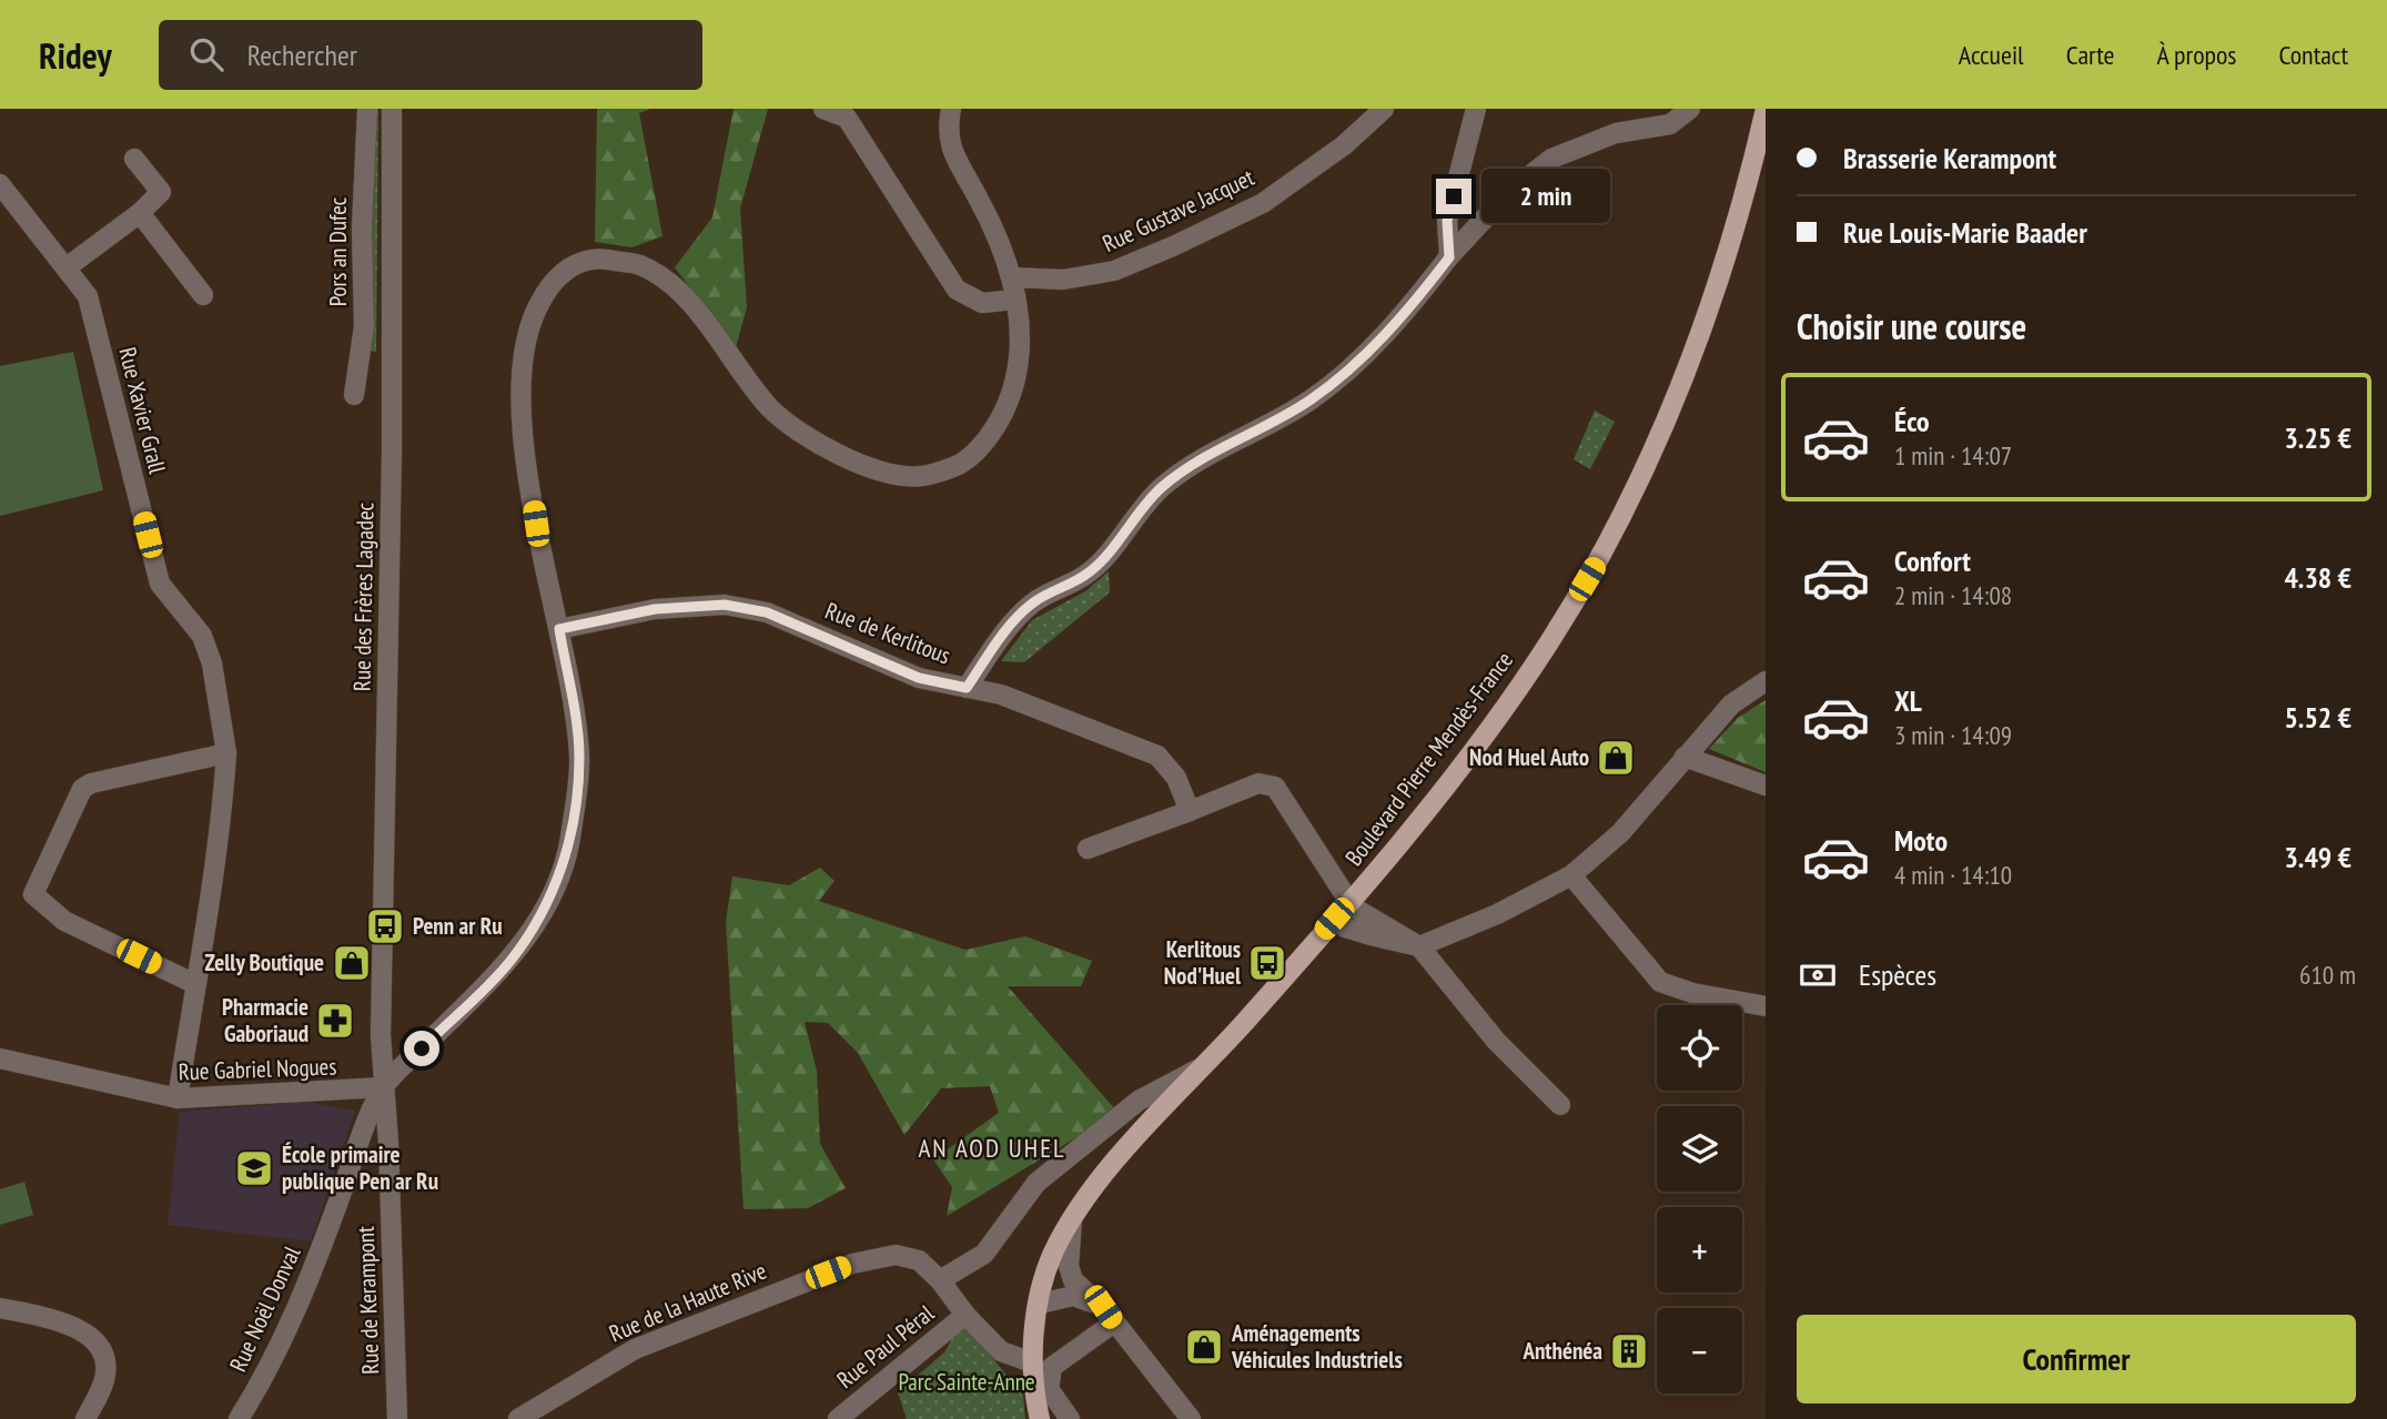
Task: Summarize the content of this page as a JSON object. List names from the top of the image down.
{
  "streets": {
    "main road": ["Boulevard Pierre Mendès-France"],
    "street": [
      "Rue Gustave Jacquet",
      "Pors an Dufec",
      "Rue Xavier Grall",
      "Rue des Frères Lagadec",
      "Rue de Kerlitous",
      "Rue Gabriel Nogues",
      "Rue de Kerampont",
      "Rue de la Haute Rive",
      "Rue Noël Donval",
      "Rue Paul Péral"
    ]
  },
  "crossings": [
    ["Rue Xavier Grall", "Rue Gabriel Nogues"],
    ["Rue des Frères Lagadec", "Rue Gabriel Nogues"],
    ["Rue des Frères Lagadec", "Rue de Kerampont"],
    ["Rue des Frères Lagadec", "Rue Noël Donval"],
    ["Boulevard Pierre Mendès-France", "Rue de la Haute Rive"],
    ["Rue Gabriel Nogues", "Rue de Kerampont"],
    ["Rue Gabriel Nogues", "Rue Noël Donval"],
    ["Rue de Kerampont", "Rue Noël Donval"],
    ["Rue de la Haute Rive", "Rue Paul Péral"]
  ],
  "districts": ["AN AOD UHEL"],
  "parks": ["Parc Sainte-Anne"],
  "places": {
    "shop": ["Nod Huel Auto", "Zelly Boutique", "Aménagements Véhicules Industriels"],
    "bus stop": ["Penn ar Ru", "Kerlitous Nod'Huel"],
    "pharmacy": ["Pharmacie Gaboriaud"],
    "school or university": ["École primaire publique Pen ar Ru"],
    "building": ["Anthénéa"]
  },
  "page": {
    "header": "Ridey",
    "search": "Rechercher",
    "nav": [
      "Accueil",
      "Carte",
      "À propos",
      "Contact"
    ],
    "banner": ["Brasserie Kerampont", "Rue Louis-Marie Baader"],
    "bubble": "2 min",
    "heading": "Choisir une course",
    "list": [
      {
        "name": "Éco",
        "note": "1 min · 14:07",
        "value": "3.25 €"
      },
      {
        "name": "Confort",
        "note": "2 min · 14:08",
        "value": "4.38 €"
      },
      {
        "name": "XL",
        "note": "3 min · 14:09",
        "value": "5.52 €"
      },
      {
        "name": "Moto",
        "note": "4 min · 14:10",
        "value": "3.49 €"
      }
    ],
    "pay": ["Espèces", "610 m"],
    "map_buttons": ["+", "−"],
    "buttons": "Confirmer"
  }
}
